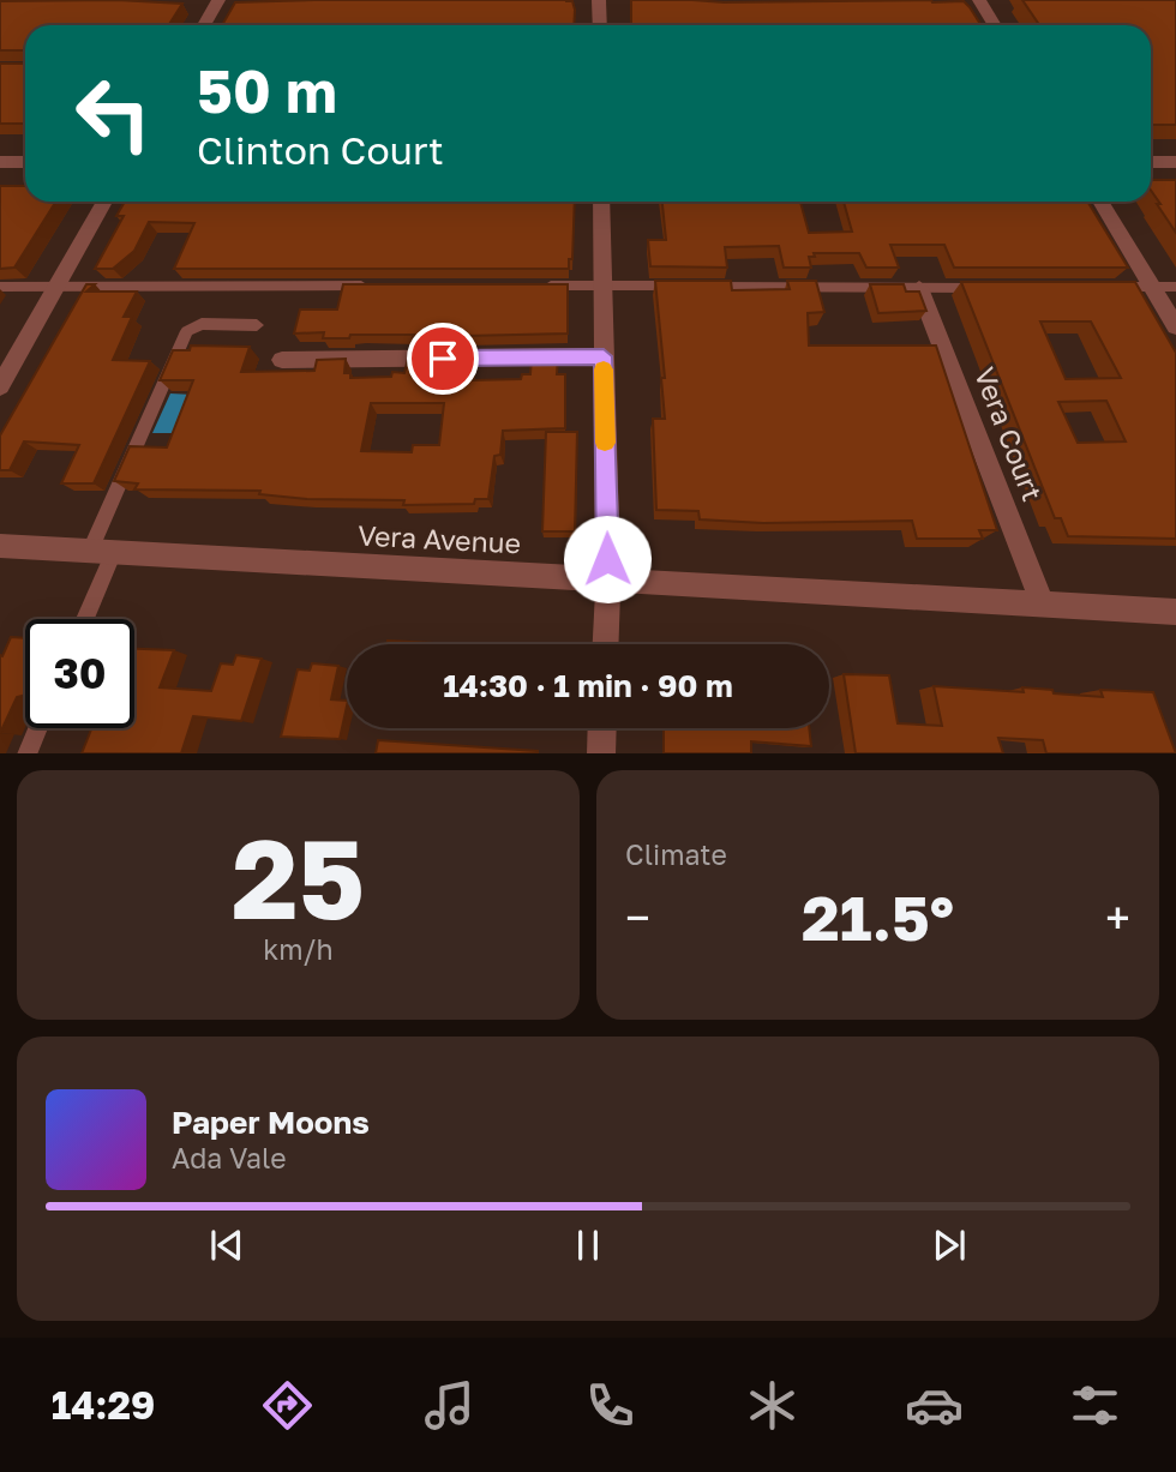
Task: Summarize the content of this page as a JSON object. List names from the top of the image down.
{
  "streets": {
    "street": ["Vera Court", "Vera Avenue"]
  },
  "crossings": [
    ["Vera Court", "Vera Avenue"]
  ],
  "page": {
    "turn": ["50 m", "Clinton Court"],
    "limit": "30",
    "trip": "14:30 · 1 min · 90 m",
    "tile": [
      ["25", "km/h"],
      "Climate"
    ],
    "heat": ["−", "21.5°", "+"],
    "song": ["Paper Moons", "Ada Vale"],
    "tabs": "14:29"
  }
}
